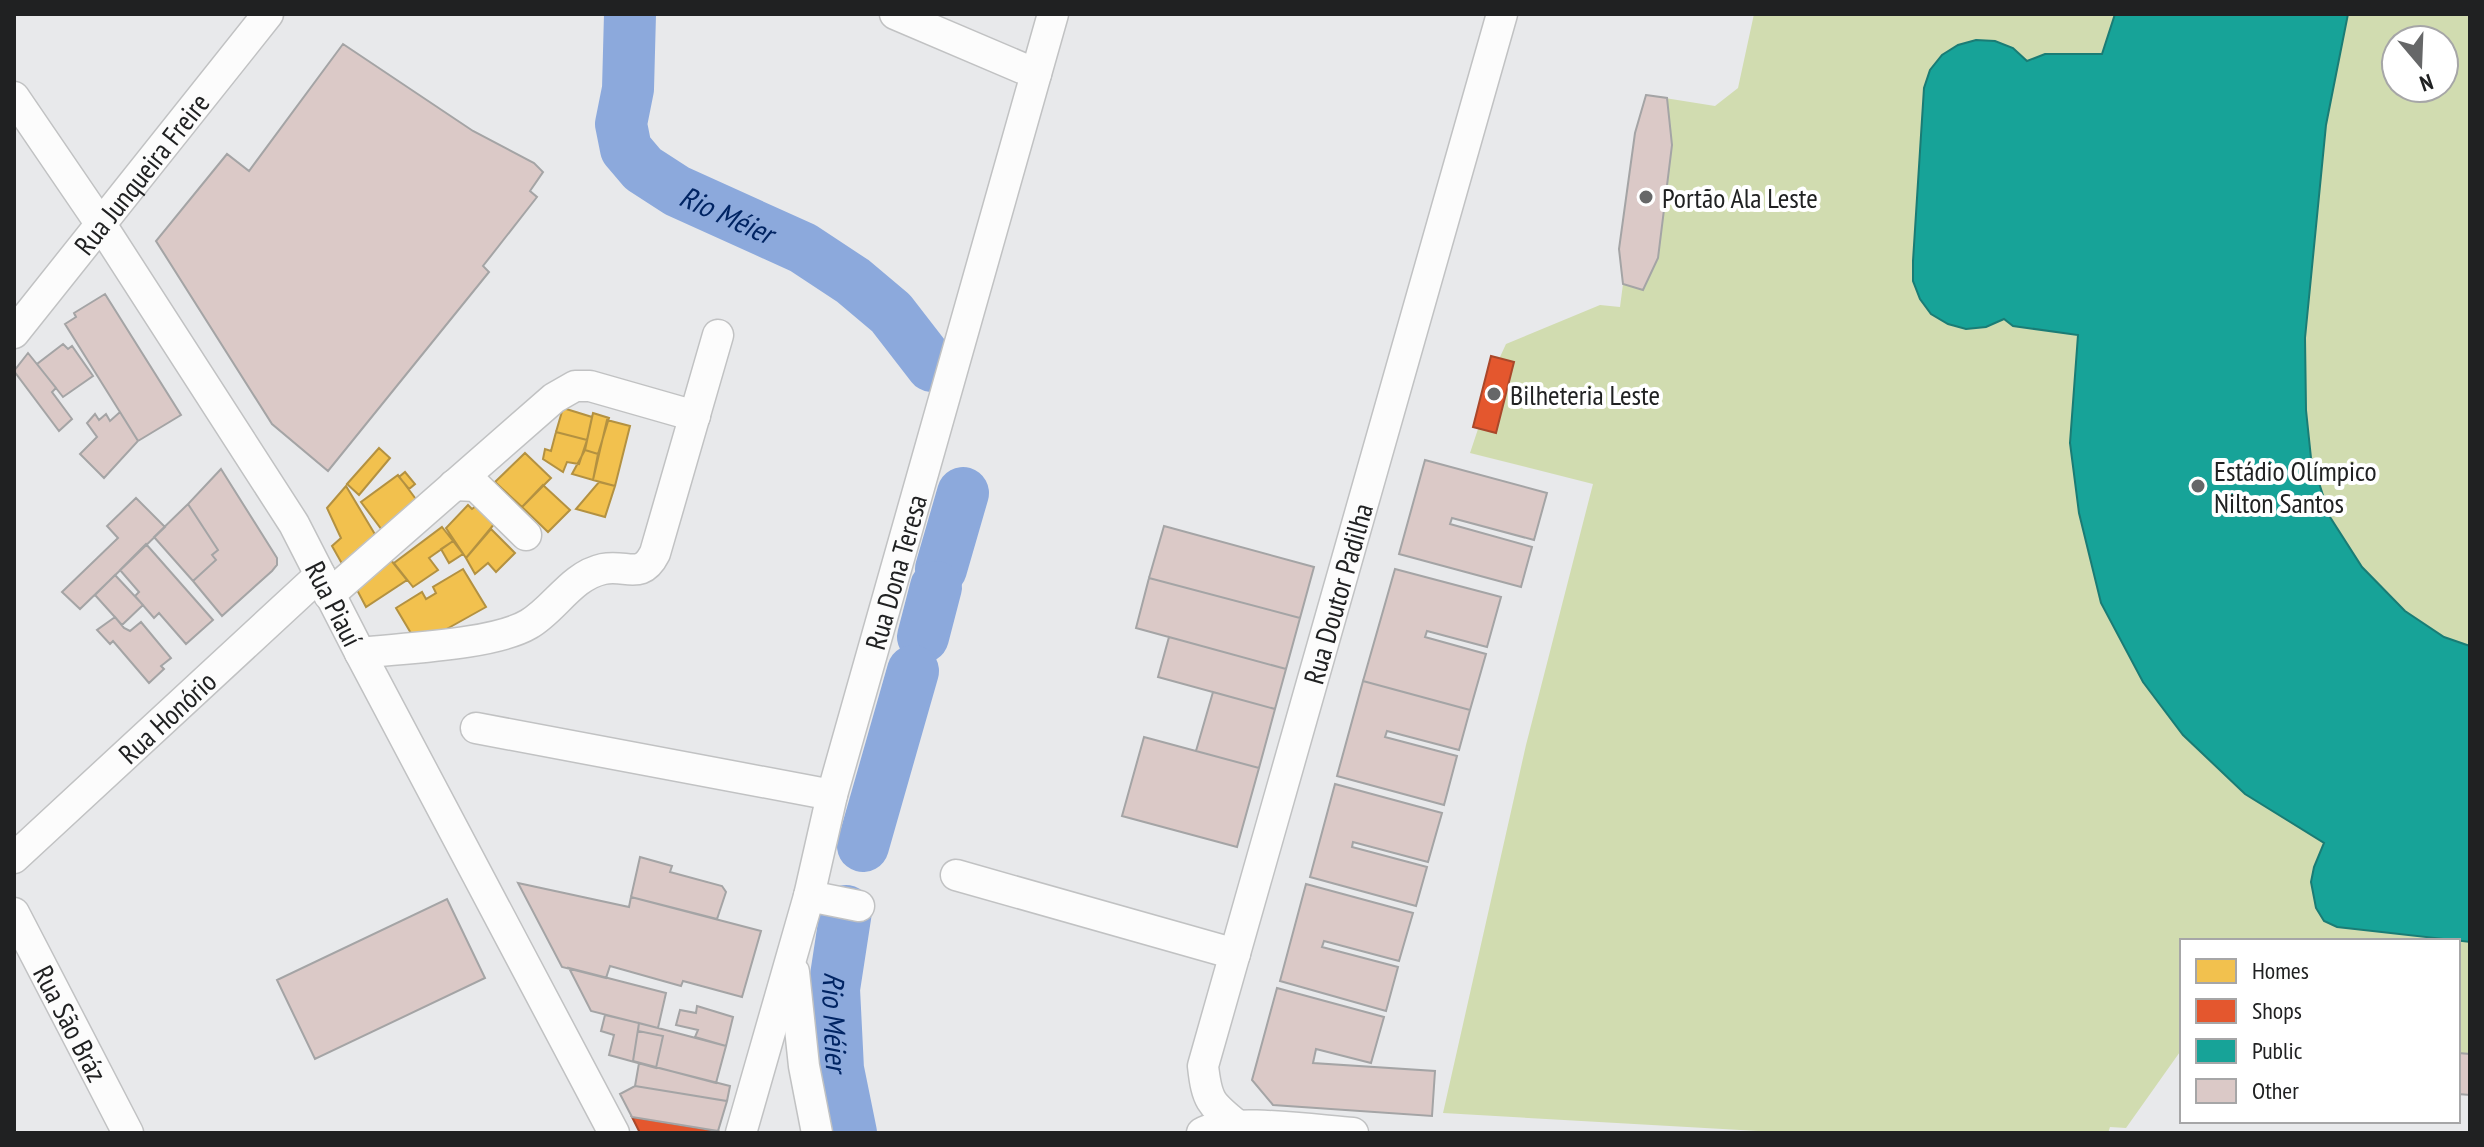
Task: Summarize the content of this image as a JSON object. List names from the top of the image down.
{
  "streets": {
    "street": [
      "Rua Junqueira Freire",
      "Rua Dona Teresa",
      "Rua Doutor Padilha",
      "Rua Piauí",
      "Rua Honório",
      "Rua São Bráz"
    ]
  },
  "crossings": [
    ["Rua Junqueira Freire", "Rua Piauí"],
    ["Rua Piauí", "Rua Honório"]
  ],
  "water": ["Rio Méier"],
  "places": ["Portão Ala Leste", "Bilheteria Leste", "Estádio Olímpico Nilton Santos"],
  "legend": [
    "Homes",
    "Shops",
    "Public",
    "Other"
  ],
  "north": "bottom"
}
